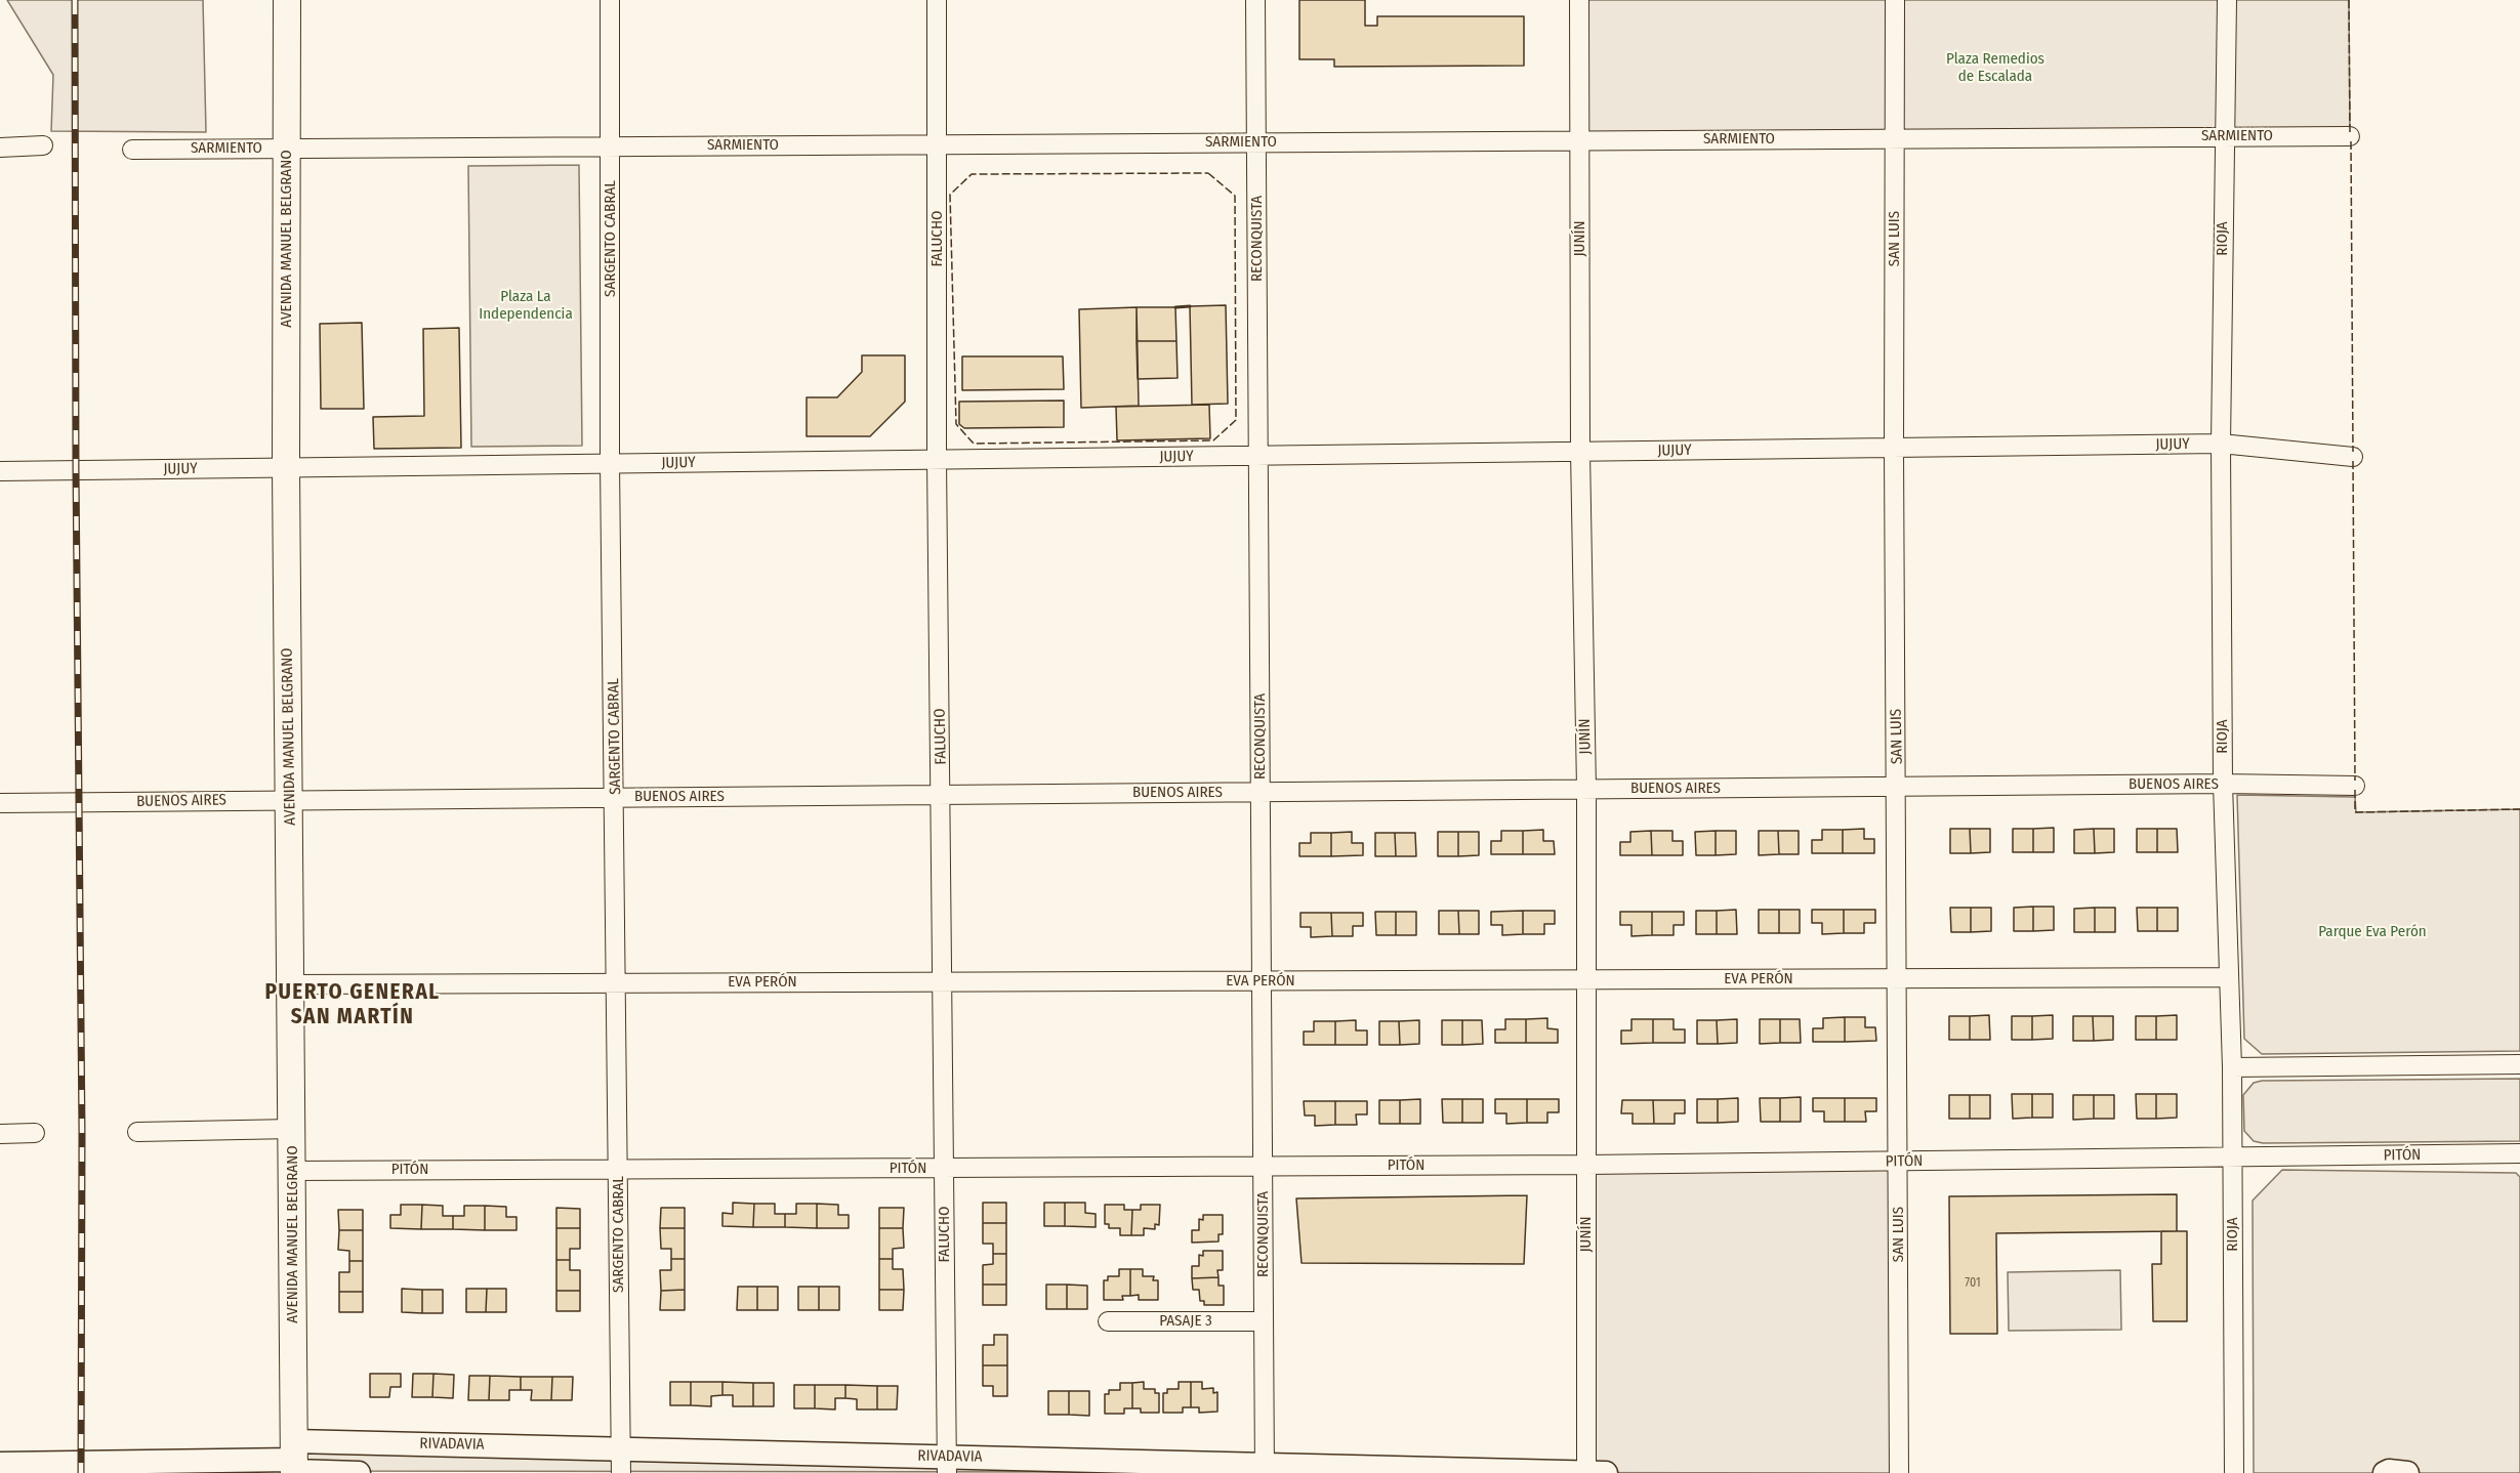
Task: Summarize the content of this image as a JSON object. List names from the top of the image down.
{
  "streets": {
    "main road": ["AVENIDA MANUEL BELGRANO"],
    "street": [
      "SARMIENTO",
      "SARGENTO CABRAL",
      "FALUCHO",
      "RECONQUISTA",
      "JUNÍN",
      "SAN LUIS",
      "RIOJA",
      "JUJUY",
      "BUENOS AIRES",
      "EVA PERÓN",
      "PITÓN",
      "PASAJE 3",
      "RIVADAVIA"
    ]
  },
  "crossings": [
    ["SARMIENTO", "AVENIDA MANUEL BELGRANO"],
    ["SARMIENTO", "SARGENTO CABRAL"],
    ["SARMIENTO", "FALUCHO"],
    ["SARMIENTO", "RECONQUISTA"],
    ["SARMIENTO", "JUNÍN"],
    ["SARMIENTO", "SAN LUIS"],
    ["SARMIENTO", "RIOJA"],
    ["AVENIDA MANUEL BELGRANO", "JUJUY"],
    ["AVENIDA MANUEL BELGRANO", "BUENOS AIRES"],
    ["AVENIDA MANUEL BELGRANO", "EVA PERÓN"],
    ["AVENIDA MANUEL BELGRANO", "PITÓN"],
    ["AVENIDA MANUEL BELGRANO", "RIVADAVIA"],
    ["SARGENTO CABRAL", "JUJUY"],
    ["SARGENTO CABRAL", "BUENOS AIRES"],
    ["SARGENTO CABRAL", "EVA PERÓN"],
    ["SARGENTO CABRAL", "PITÓN"],
    ["SARGENTO CABRAL", "RIVADAVIA"],
    ["FALUCHO", "JUJUY"],
    ["FALUCHO", "BUENOS AIRES"],
    ["FALUCHO", "EVA PERÓN"],
    ["FALUCHO", "PITÓN"],
    ["FALUCHO", "RIVADAVIA"],
    ["RECONQUISTA", "JUJUY"],
    ["RECONQUISTA", "BUENOS AIRES"],
    ["RECONQUISTA", "EVA PERÓN"],
    ["RECONQUISTA", "PITÓN"],
    ["RECONQUISTA", "PASAJE 3"],
    ["RECONQUISTA", "RIVADAVIA"],
    ["JUNÍN", "JUJUY"],
    ["JUNÍN", "BUENOS AIRES"],
    ["JUNÍN", "EVA PERÓN"],
    ["JUNÍN", "PITÓN"],
    ["JUNÍN", "RIVADAVIA"],
    ["SAN LUIS", "JUJUY"],
    ["SAN LUIS", "BUENOS AIRES"],
    ["SAN LUIS", "EVA PERÓN"],
    ["SAN LUIS", "PITÓN"],
    ["RIOJA", "JUJUY"],
    ["RIOJA", "BUENOS AIRES"],
    ["RIOJA", "EVA PERÓN"],
    ["RIOJA", "PITÓN"]
  ],
  "districts": ["PUERTO GENERAL SAN MARTÍN"],
  "parks": ["Plaza Remedios de Escalada", "Plaza La Independencia", "Parque Eva Perón"],
  "house_numbers": ["701"]
}
